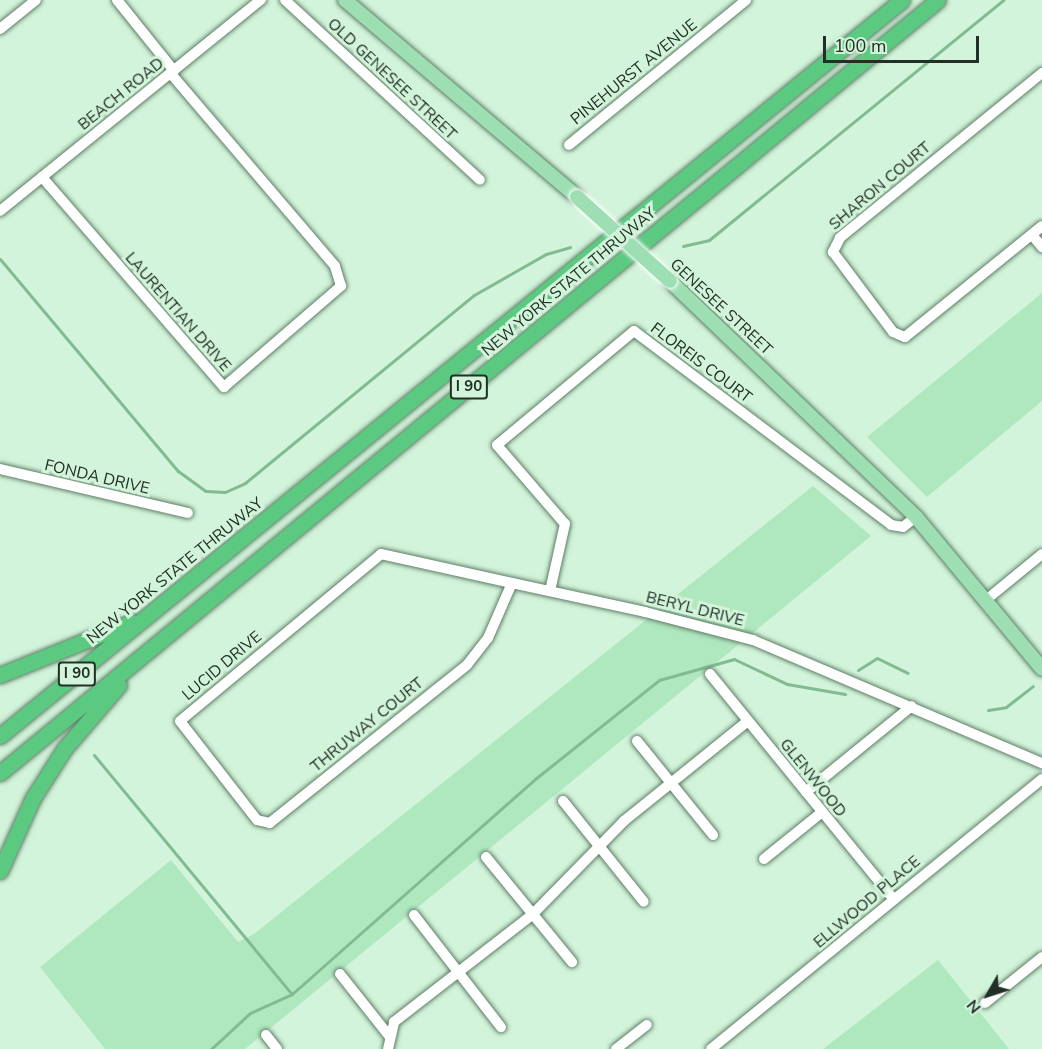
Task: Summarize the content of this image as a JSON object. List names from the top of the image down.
{
  "streets": {
    "highway": ["NEW YORK STATE THRUWAY", "I 90"],
    "main road": ["GENESEE STREET"],
    "street": [
      "PINEHURST AVENUE",
      "OLD GENESEE STREET",
      "BEACH ROAD",
      "SHARON COURT",
      "LAURENTIAN DRIVE",
      "FLOREIS COURT",
      "FONDA DRIVE",
      "BERYL DRIVE",
      "LUCID DRIVE",
      "THRUWAY COURT",
      "GLENWOOD",
      "ELLWOOD PLACE"
    ]
  },
  "crossings": [
    ["BEACH ROAD", "LAURENTIAN DRIVE"],
    ["GENESEE STREET", "FLOREIS COURT"],
    ["FLOREIS COURT", "BERYL DRIVE"],
    ["BERYL DRIVE", "LUCID DRIVE"],
    ["BERYL DRIVE", "THRUWAY COURT"],
    ["LUCID DRIVE", "THRUWAY COURT"],
    ["GLENWOOD", "ELLWOOD PLACE"]
  ],
  "scale_bar": "100 m",
  "north": "bottom left"
}
